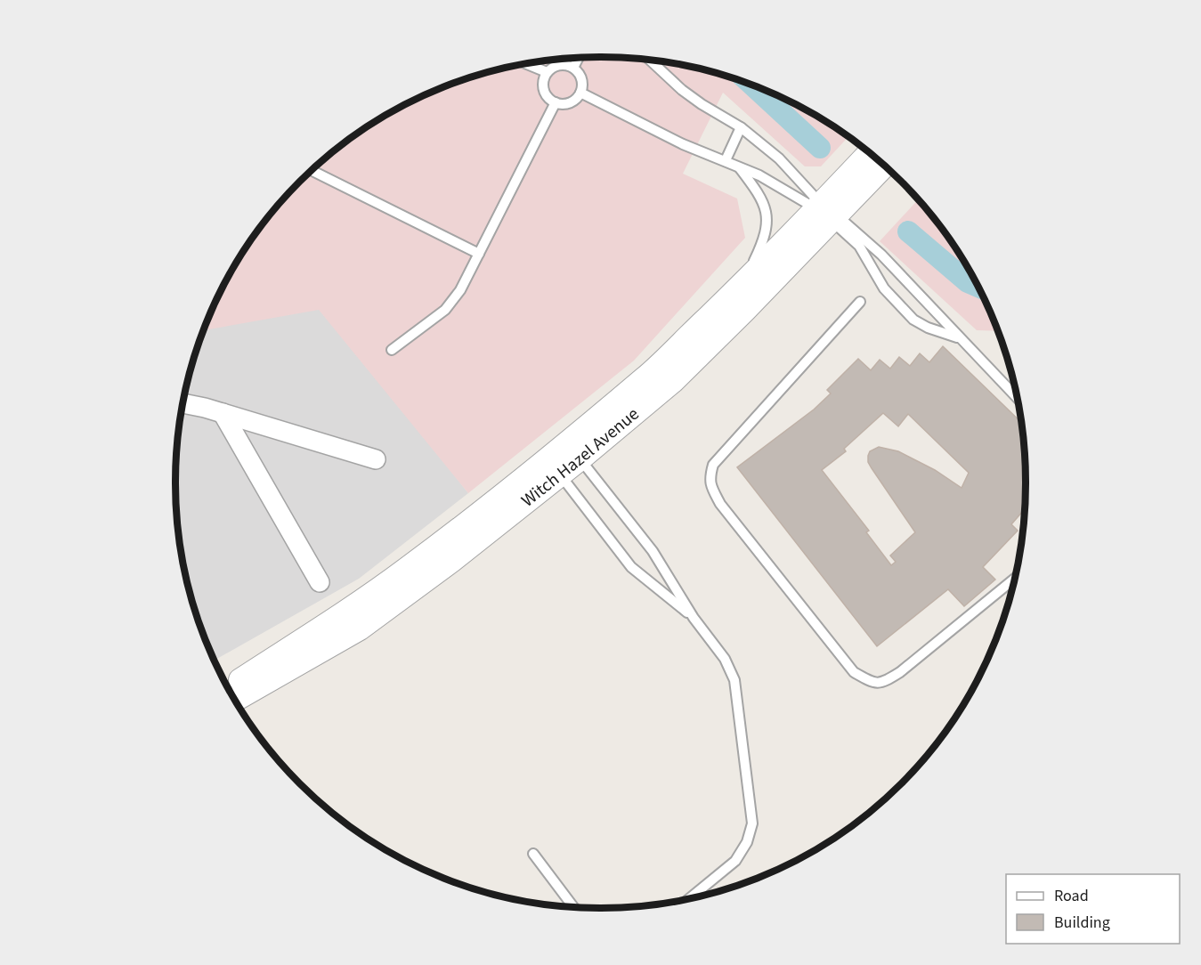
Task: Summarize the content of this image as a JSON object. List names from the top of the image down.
{
  "streets": {
    "street": ["Witch Hazel Avenue"]
  },
  "legend": ["Road", "Building"]
}
